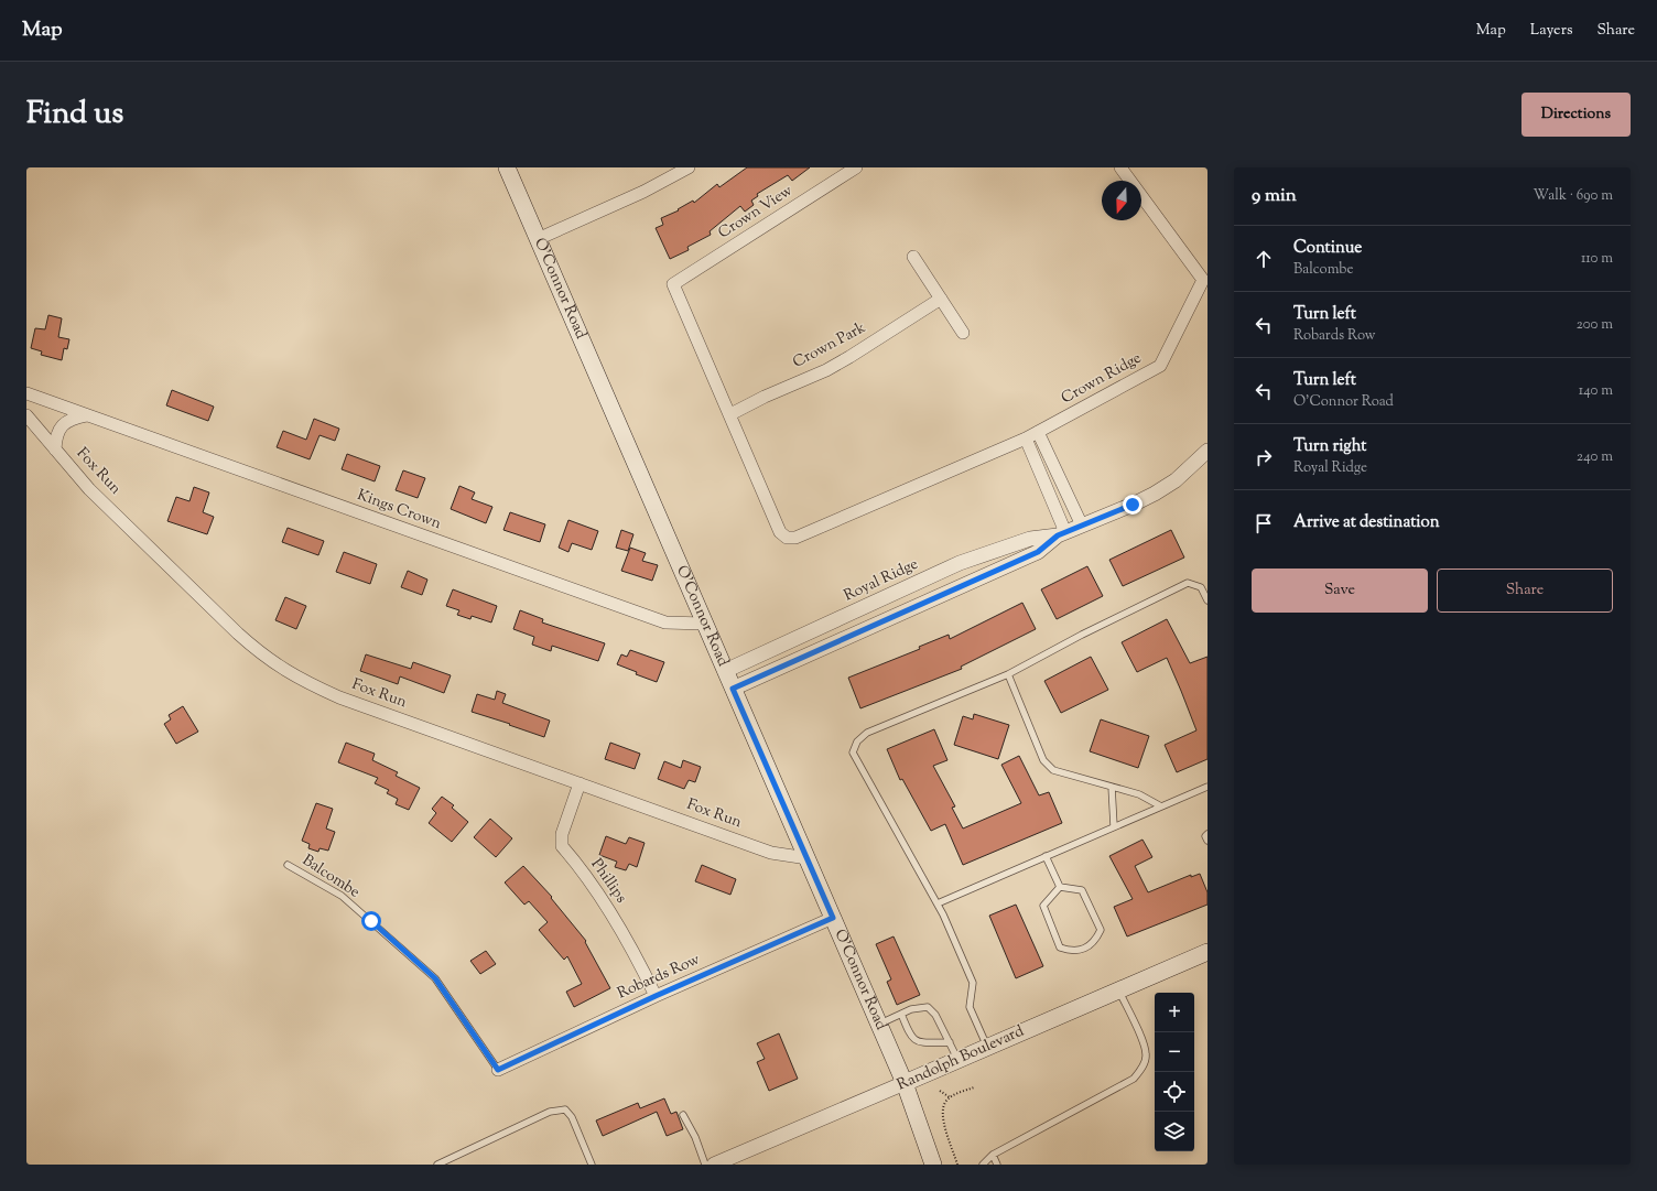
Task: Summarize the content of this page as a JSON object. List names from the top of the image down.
{
  "streets": {
    "main road": ["O'Connor Road", "Randolph Boulevard"],
    "street": [
      "Crown View",
      "Crown Park",
      "Crown Ridge",
      "Fox Run",
      "Kings Crown",
      "Royal Ridge",
      "Phillips",
      "Robards Row"
    ],
    "lane": ["Balcombe"]
  },
  "crossings": [
    ["Crown View", "Crown Park"],
    ["Crown View", "Crown Ridge"],
    ["O'Connor Road", "Fox Run"],
    ["O'Connor Road", "Kings Crown"],
    ["O'Connor Road", "Royal Ridge"],
    ["O'Connor Road", "Robards Row"],
    ["O'Connor Road", "Randolph Boulevard"],
    ["Crown Park", "Crown Ridge"],
    ["Fox Run", "Phillips"],
    ["Balcombe", "Robards Row"],
    ["Phillips", "Robards Row"]
  ],
  "north": "bottom",
  "page": {
    "header": "Map",
    "nav": ["Map", "Layers", "Share"],
    "title": "Find us",
    "buttons": [
      "Directions",
      ["Save", "Share"]
    ],
    "heading": ["9 min", "Walk · 690 m"],
    "list": [
      ["Continue", "Balcombe", "110 m"],
      ["Turn left", "Robards Row", "200 m"],
      ["Turn left", "O'Connor Road", "140 m"],
      ["Turn right", "Royal Ridge", "240 m"],
      "Arrive at destination"
    ],
    "map_buttons": ["+", "−"]
  }
}
